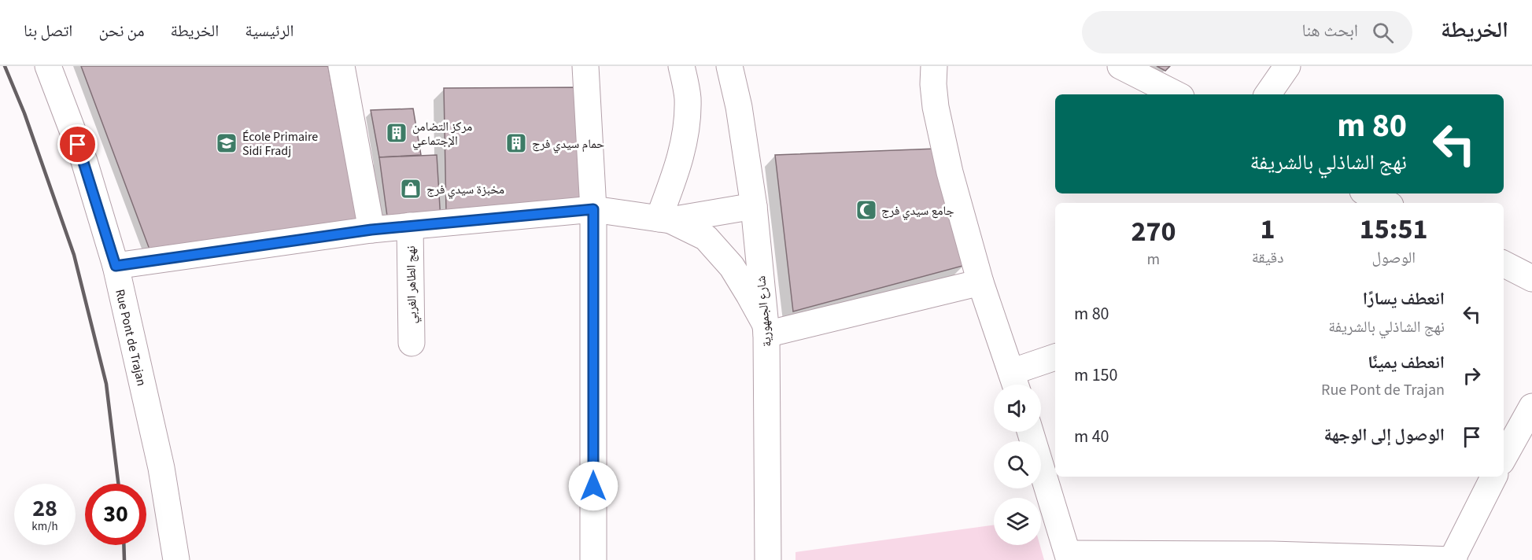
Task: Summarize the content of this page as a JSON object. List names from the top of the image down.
{
  "streets": {
    "street": ["نهج الطاهر الغربي", "شارع الجمهورية", "Rue Pont de Trajan"]
  },
  "places": {
    "building": ["مركز التضامن الإجتماعي", "حمام سيدي فرج"],
    "school or university": ["École Primaire Sidi Fradj"],
    "shop": ["مخبزة سيدي فرج"],
    "mosque": ["جامع سيدي فرج"]
  },
  "page": {
    "header": "الخريطة",
    "search": "ابحث هنا",
    "nav": [
      "الرئيسية",
      "الخريطة",
      "من نحن",
      "اتصل بنا"
    ],
    "turn": ["80 m", "نهج الشاذلي بالشريفة"],
    "eta": [
      "15:51",
      "الوصول",
      "1",
      "دقيقة",
      "270",
      "m"
    ],
    "list": [
      {
        "name": "انعطف يسارًا",
        "note": "نهج الشاذلي بالشريفة",
        "value": "80 m"
      },
      {
        "name": "انعطف يمينًا",
        "note": "Rue Pont de Trajan",
        "value": "150 m"
      },
      {
        "name": "الوصول إلى الوجهة",
        "value": "40 m"
      }
    ],
    "speed": "28 km/h",
    "limit": "30"
  }
}
